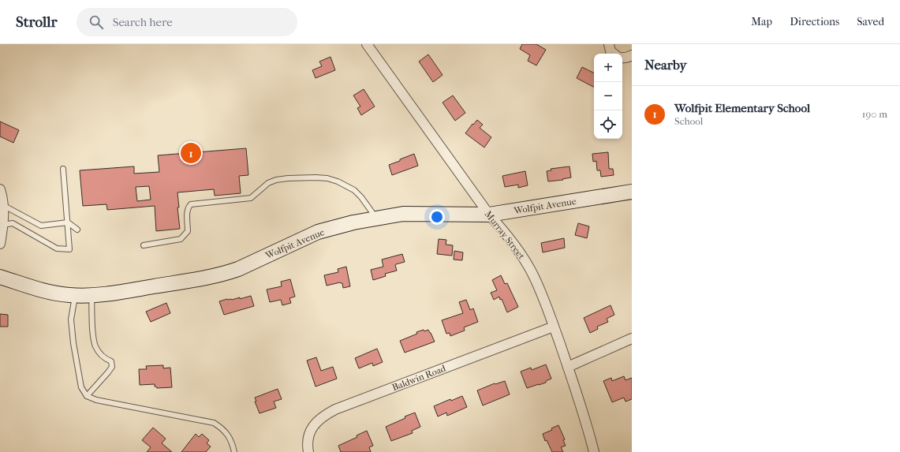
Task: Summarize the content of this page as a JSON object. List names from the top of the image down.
{
  "streets": {
    "street": ["Wolfpit Avenue", "Murray Street", "Baldwin Road"]
  },
  "crossings": [
    ["Wolfpit Avenue", "Murray Street"],
    ["Murray Street", "Baldwin Road"]
  ],
  "page": {
    "header": "Strollr",
    "search": "Search here",
    "nav": ["Map", "Directions", "Saved"],
    "heading": "Nearby",
    "map_buttons": ["+", "−"],
    "list": [
      {
        "mark": "1",
        "name": "Wolfpit Elementary School",
        "note": "School",
        "value": "190 m"
      }
    ],
    "pins": "1"
  }
}
